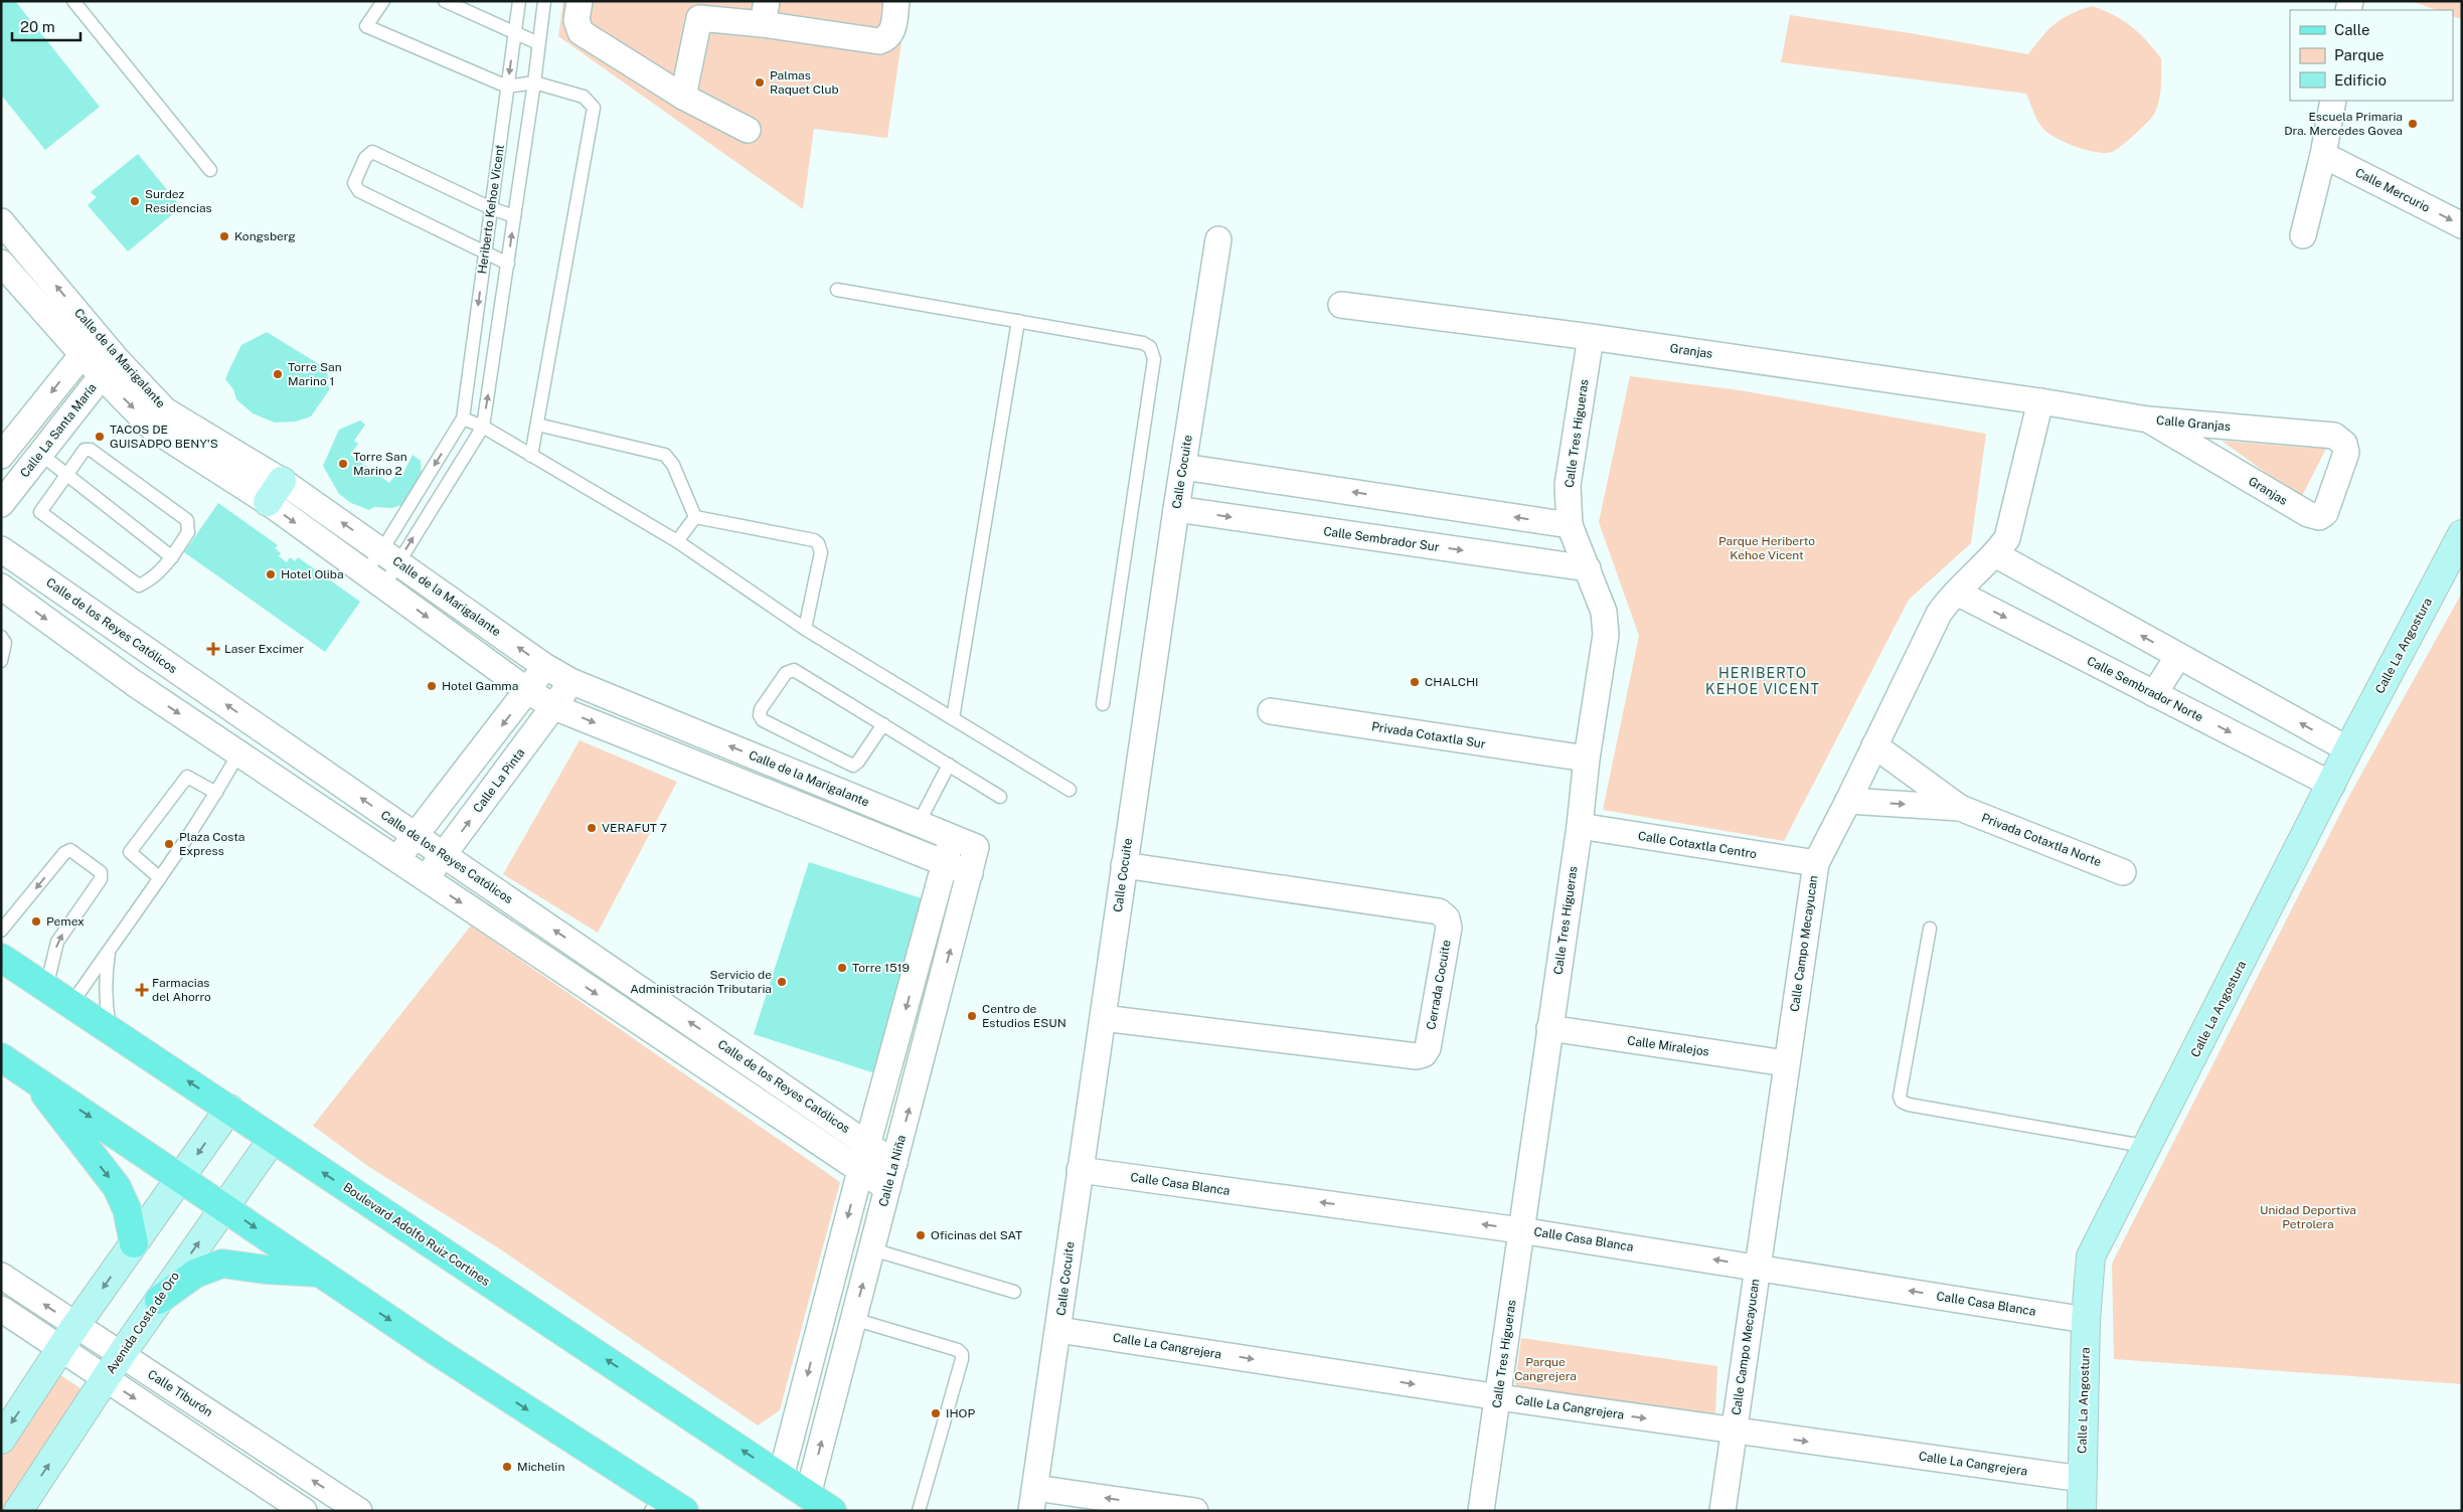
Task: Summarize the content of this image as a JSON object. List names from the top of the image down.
{
  "streets": {
    "main road": ["Boulevard Adolfo Ruiz Cortines"],
    "street": [
      "Calle Mercurio",
      "Granjas",
      "Calle de la Marigalante",
      "Calle Granjas",
      "Calle La Santa María",
      "Calle Tres Higueras",
      "Calle Cocuite",
      "Calle Sembrador Sur",
      "Calle de los Reyes Católicos",
      "Calle La Angostura",
      "Calle Sembrador Norte",
      "Privada Cotaxtla Sur",
      "Calle La Pinta",
      "Privada Cotaxtla Norte",
      "Calle Cotaxtla Centro",
      "Calle Campo Mecayucan",
      "Cerrada Cocuite",
      "Calle Miralejos",
      "Calle La Niña",
      "Calle Casa Blanca",
      "Avenida Costa de Oro",
      "Calle La Cangrejera",
      "Calle Tiburón"
    ],
    "lane": ["Heriberto Kehoe Vicent"]
  },
  "crossings": [
    ["Granjas", "Calle Granjas"],
    ["Granjas", "Calle Tres Higueras"],
    ["Granjas", "Calle Campo Mecayucan"],
    ["Calle de la Marigalante", "Calle La Santa María"],
    ["Calle de la Marigalante", "Calle La Pinta"],
    ["Calle de la Marigalante", "Calle La Niña"],
    ["Calle Granjas", "Calle Campo Mecayucan"],
    ["Calle Tres Higueras", "Calle Sembrador Sur"],
    ["Calle Tres Higueras", "Privada Cotaxtla Sur"],
    ["Calle Tres Higueras", "Calle Cotaxtla Centro"],
    ["Calle Tres Higueras", "Calle Miralejos"],
    ["Calle Tres Higueras", "Calle Casa Blanca"],
    ["Calle Tres Higueras", "Calle La Cangrejera"],
    ["Calle Cocuite", "Calle Sembrador Sur"],
    ["Calle Cocuite", "Cerrada Cocuite"],
    ["Calle Cocuite", "Calle Casa Blanca"],
    ["Calle Cocuite", "Calle La Cangrejera"],
    ["Calle de los Reyes Católicos", "Calle La Pinta"],
    ["Calle de los Reyes Católicos", "Calle La Niña"],
    ["Calle La Angostura", "Calle Sembrador Norte"],
    ["Calle La Angostura", "Calle Casa Blanca"],
    ["Calle La Angostura", "Calle La Cangrejera"],
    ["Calle Sembrador Norte", "Calle Campo Mecayucan"],
    ["Privada Cotaxtla Norte", "Calle Campo Mecayucan"],
    ["Calle Cotaxtla Centro", "Calle Campo Mecayucan"],
    ["Calle Campo Mecayucan", "Calle Miralejos"],
    ["Calle Campo Mecayucan", "Calle Casa Blanca"],
    ["Calle Campo Mecayucan", "Calle La Cangrejera"],
    ["Calle La Niña", "Boulevard Adolfo Ruiz Cortines"],
    ["Boulevard Adolfo Ruiz Cortines", "Avenida Costa de Oro"],
    ["Avenida Costa de Oro", "Calle Tiburón"]
  ],
  "one_way": ["Calle Mercurio", "Calle Casa Blanca", "Calle La Cangrejera"],
  "districts": ["HERIBERTO KEHOE VICENT"],
  "parks": ["Parque Heriberto Kehoe Vicent", "Unidad Deportiva Petrolera", "Parque Cangrejera"],
  "places": {
    "other": [
      "Palmas Raquet Club",
      "Escuela Primaria Dra. Mercedes Govea",
      "Surdez Residencias",
      "Kongsberg",
      "Torre San Marino 1",
      "TACOS DE GUISADPO BENY'S",
      "Torre San Marino 2",
      "Hotel Oliba",
      "CHALCHI",
      "Hotel Gamma",
      "VERAFUT 7",
      "Plaza Costa Express",
      "Pemex",
      "Torre 1519",
      "Servicio de Administración Tributaria",
      "Centro de Estudios ESUN",
      "Oficinas del SAT",
      "IHOP",
      "Michelin"
    ],
    "health": ["Laser Excimer", "Farmacias del Ahorro"]
  },
  "legend": ["Calle", "Parque", "Edificio"],
  "scale_bar": "20 m"
}
